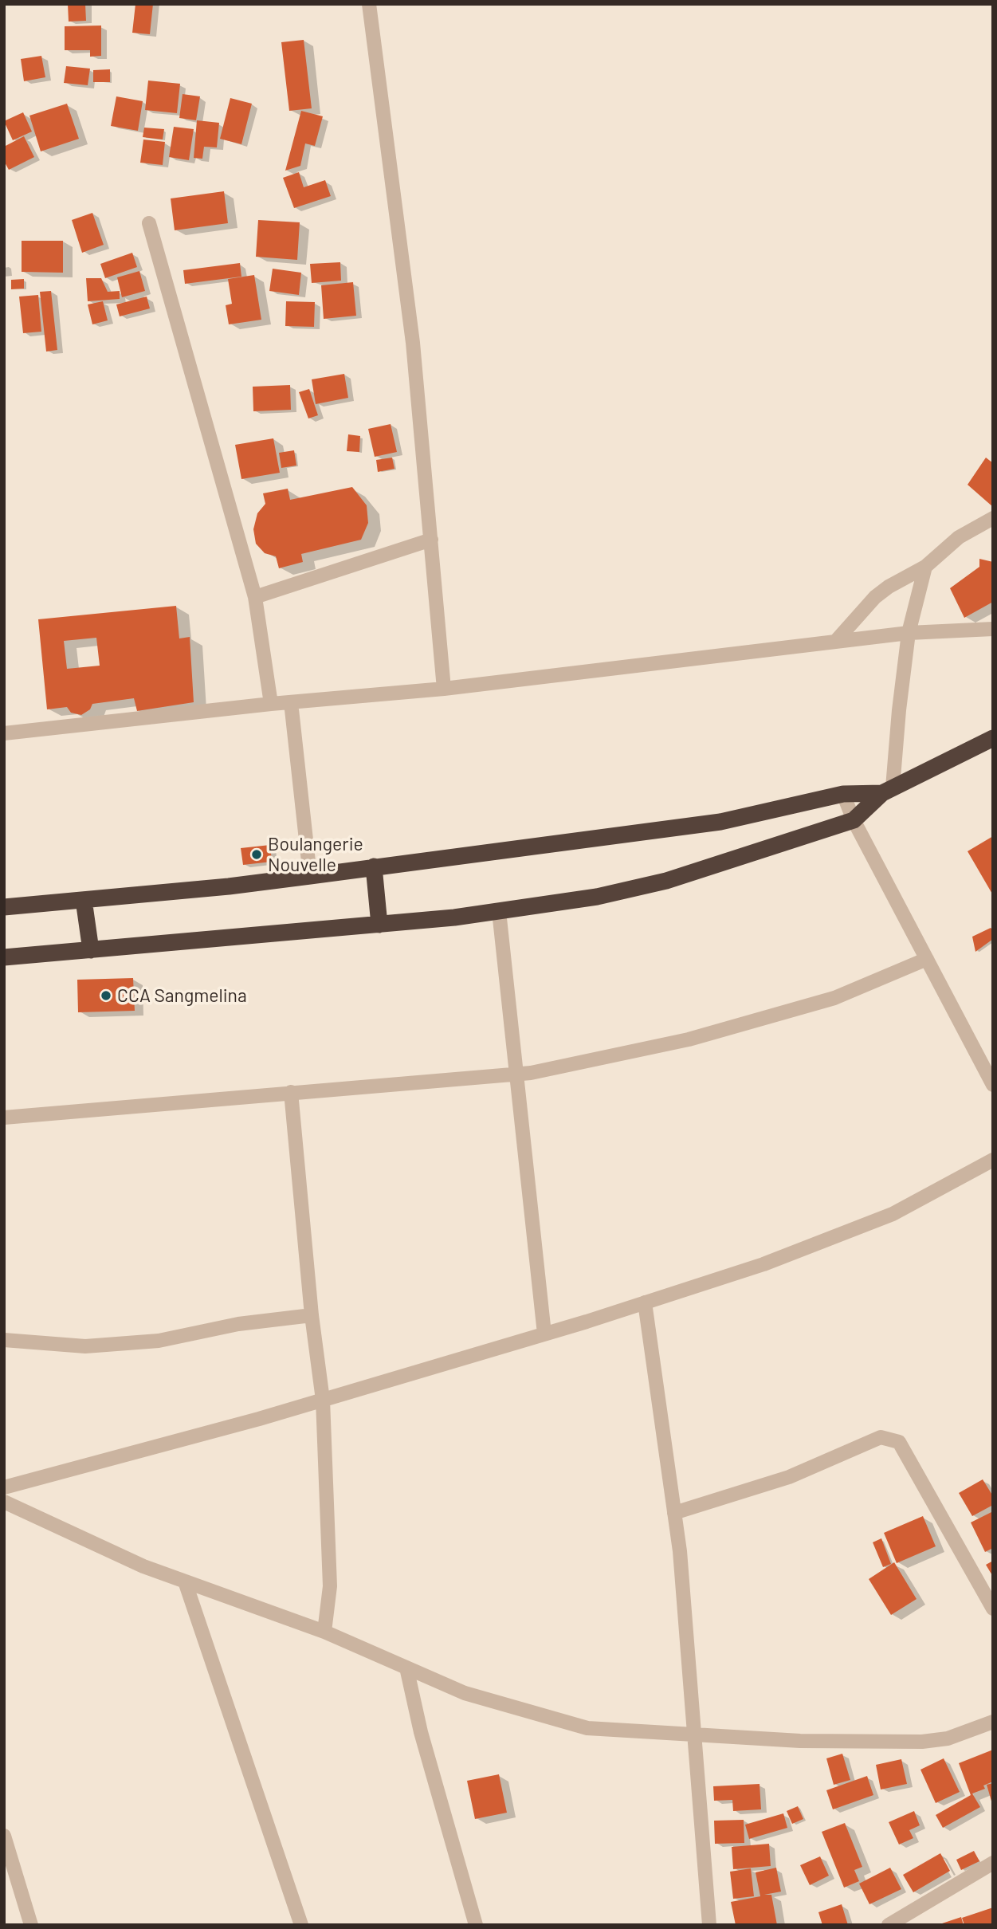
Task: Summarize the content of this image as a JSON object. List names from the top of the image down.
{
  "places": ["Boulangerie Nouvelle", "CCA Sangmelina"]
}
